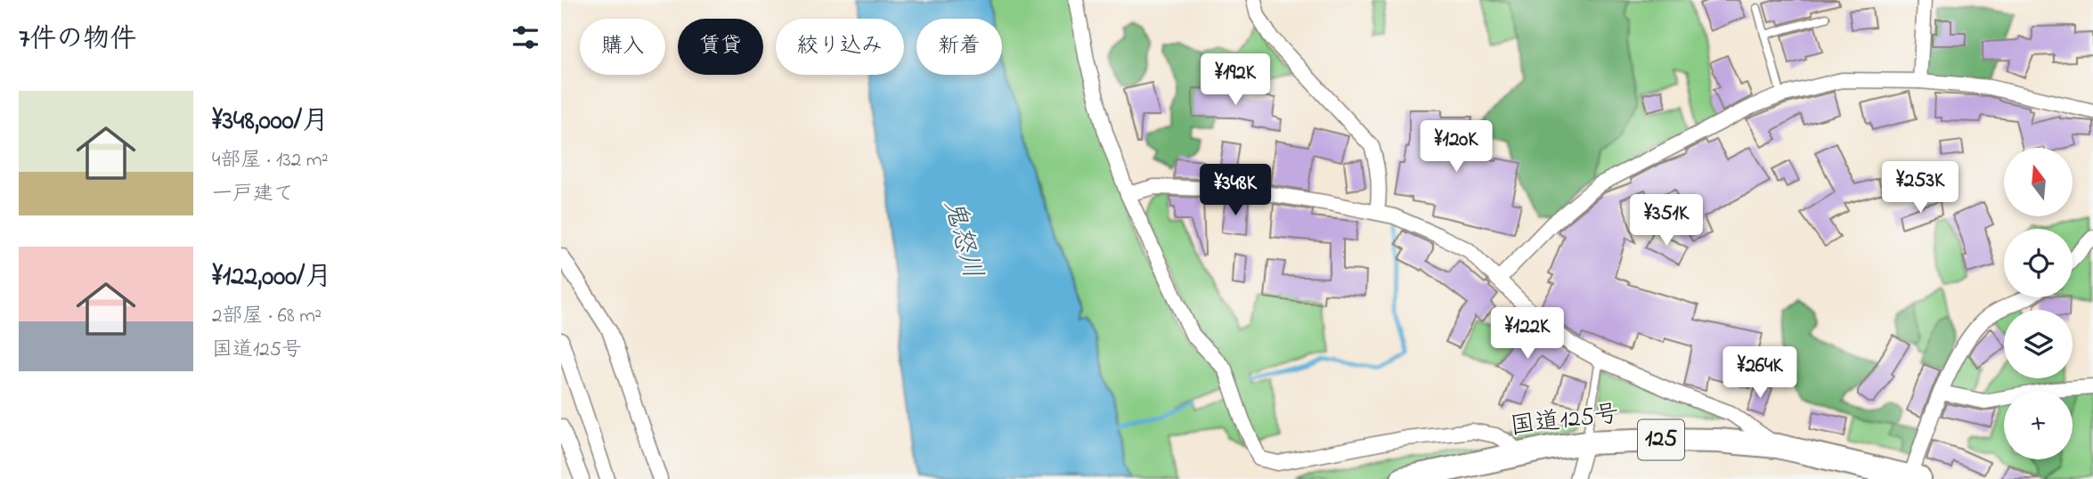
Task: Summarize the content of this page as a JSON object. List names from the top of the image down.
{
  "streets": {
    "highway": ["国道125号", "125"]
  },
  "water": ["鬼怒川"],
  "north": "top",
  "page": {
    "heading": "7件の物件",
    "chip": [
      "購入",
      "賃貸",
      "絞り込み",
      "新着"
    ],
    "price": [
      "¥192K",
      "¥120K",
      "¥253K",
      "¥348K",
      "¥351K",
      "¥122K",
      "¥264K"
    ],
    "list": [
      {
        "name": "¥348,000/月",
        "note": "4部屋 · 132 m² · 一戸建て"
      },
      {
        "name": "¥122,000/月",
        "note": "2部屋 · 68 m² · 国道125号"
      }
    ],
    "map_buttons": "+"
  }
}
